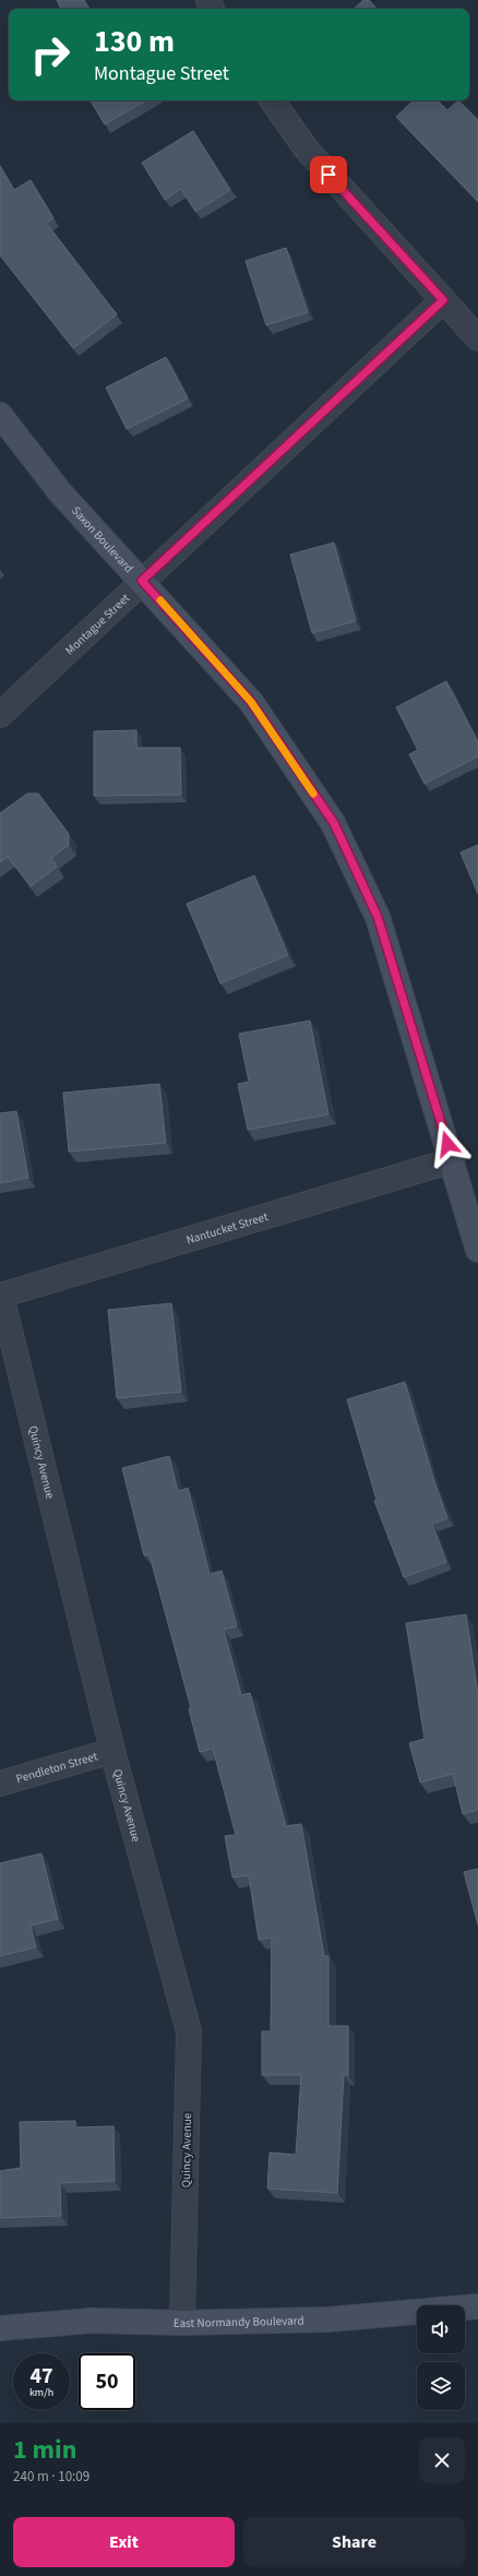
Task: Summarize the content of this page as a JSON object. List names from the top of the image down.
{
  "streets": {
    "main road": ["Saxon Boulevard", "East Normandy Boulevard"],
    "street": [
      "Montague Street",
      "Nantucket Street",
      "Quincy Avenue",
      "Pendleton Street"
    ]
  },
  "crossings": [
    ["Saxon Boulevard", "Montague Street"],
    ["Saxon Boulevard", "Nantucket Street"],
    ["Nantucket Street", "Quincy Avenue"],
    ["Quincy Avenue", "Pendleton Street"],
    ["Quincy Avenue", "East Normandy Boulevard"]
  ],
  "page": {
    "turn": ["130 m", "Montague Street"],
    "speed": "47 km/h",
    "limit": "50",
    "heading": ["1 min", "240 m · 10:09"],
    "buttons": ["Exit", "Share"]
  }
}
